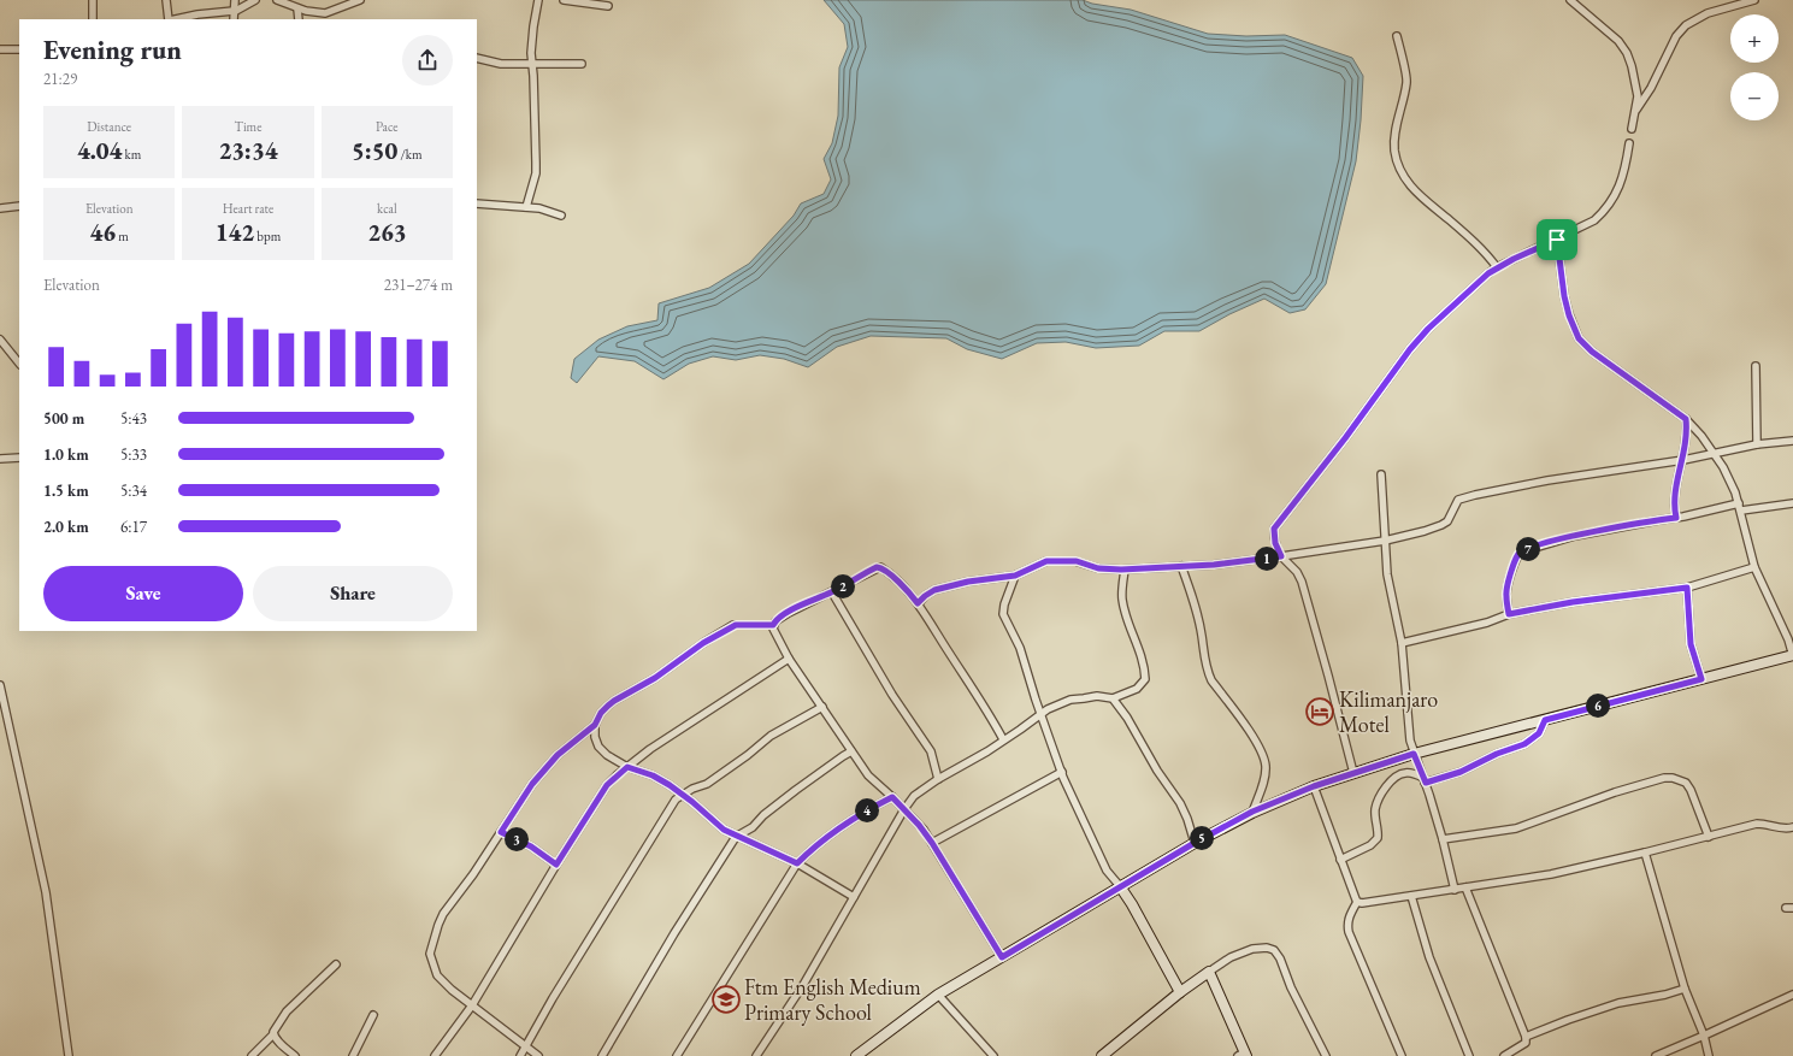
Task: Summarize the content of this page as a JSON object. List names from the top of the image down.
{
  "places": {
    "hotel": ["Kilimanjaro Motel"],
    "school or university": ["Ftm English Medium Primary School"]
  },
  "page": {
    "map_buttons": ["+", "−"],
    "heading": ["Evening run", "21:29"],
    "stats": [
      ["Distance", "4.04 km"],
      ["Time", "23:34"],
      ["Pace", "5:50 /km"],
      ["Elevation", "46 m"],
      ["Heart rate", "142 bpm"],
      ["kcal", "263"]
    ],
    "chart": ["Elevation", "231–274 m"],
    "list": [
      {
        "name": "500 m",
        "note": "5:43"
      },
      {
        "name": "1.0 km",
        "note": "5:33"
      },
      {
        "name": "1.5 km",
        "note": "5:34"
      },
      {
        "name": "2.0 km",
        "note": "6:17"
      }
    ],
    "pins": [
      "7",
      "1",
      "2",
      "6",
      "4",
      "5",
      "3"
    ],
    "buttons": ["Save", "Share"]
  }
}
